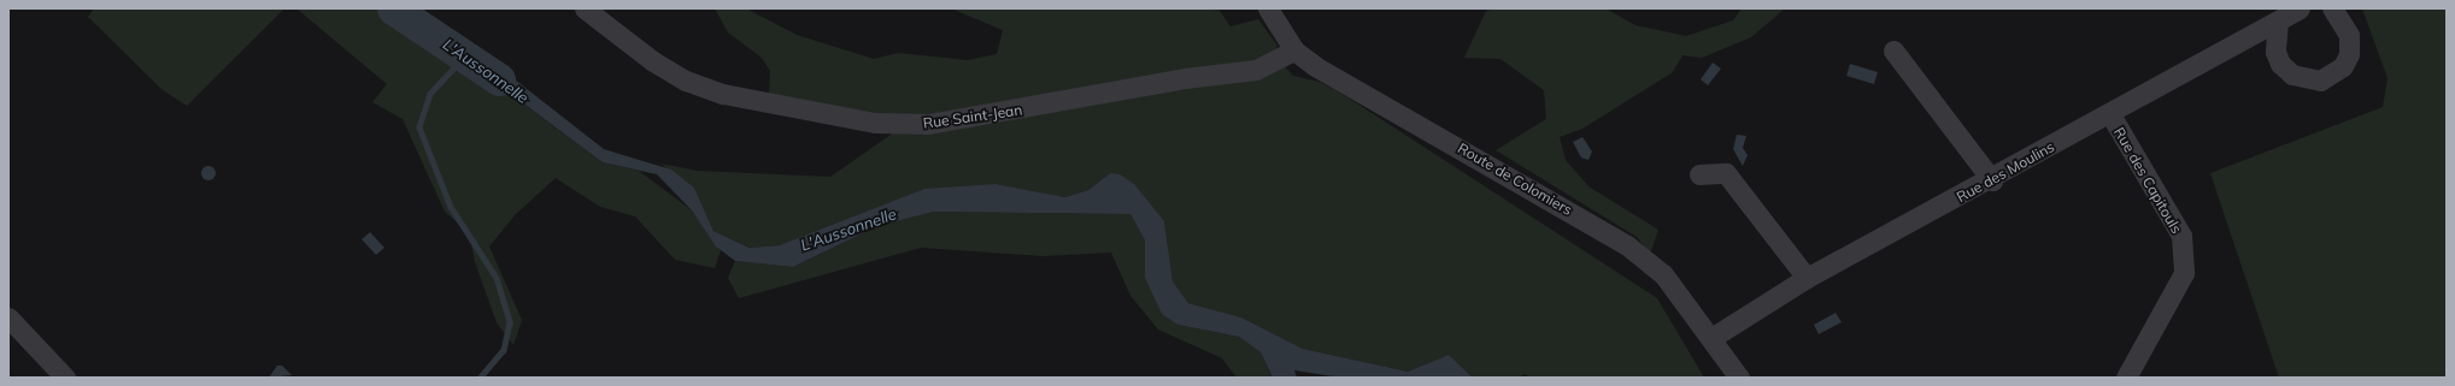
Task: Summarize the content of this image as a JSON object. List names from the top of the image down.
{
  "streets": {
    "street": [
      "Rue Saint-Jean",
      "Rue des Moulins",
      "Route de Colomiers",
      "Rue des Capitouls"
    ]
  },
  "crossings": [
    ["Rue Saint-Jean", "Route de Colomiers"],
    ["Rue des Moulins", "Route de Colomiers"],
    ["Rue des Moulins", "Rue des Capitouls"]
  ],
  "water": ["L'Aussonnelle"]
}
